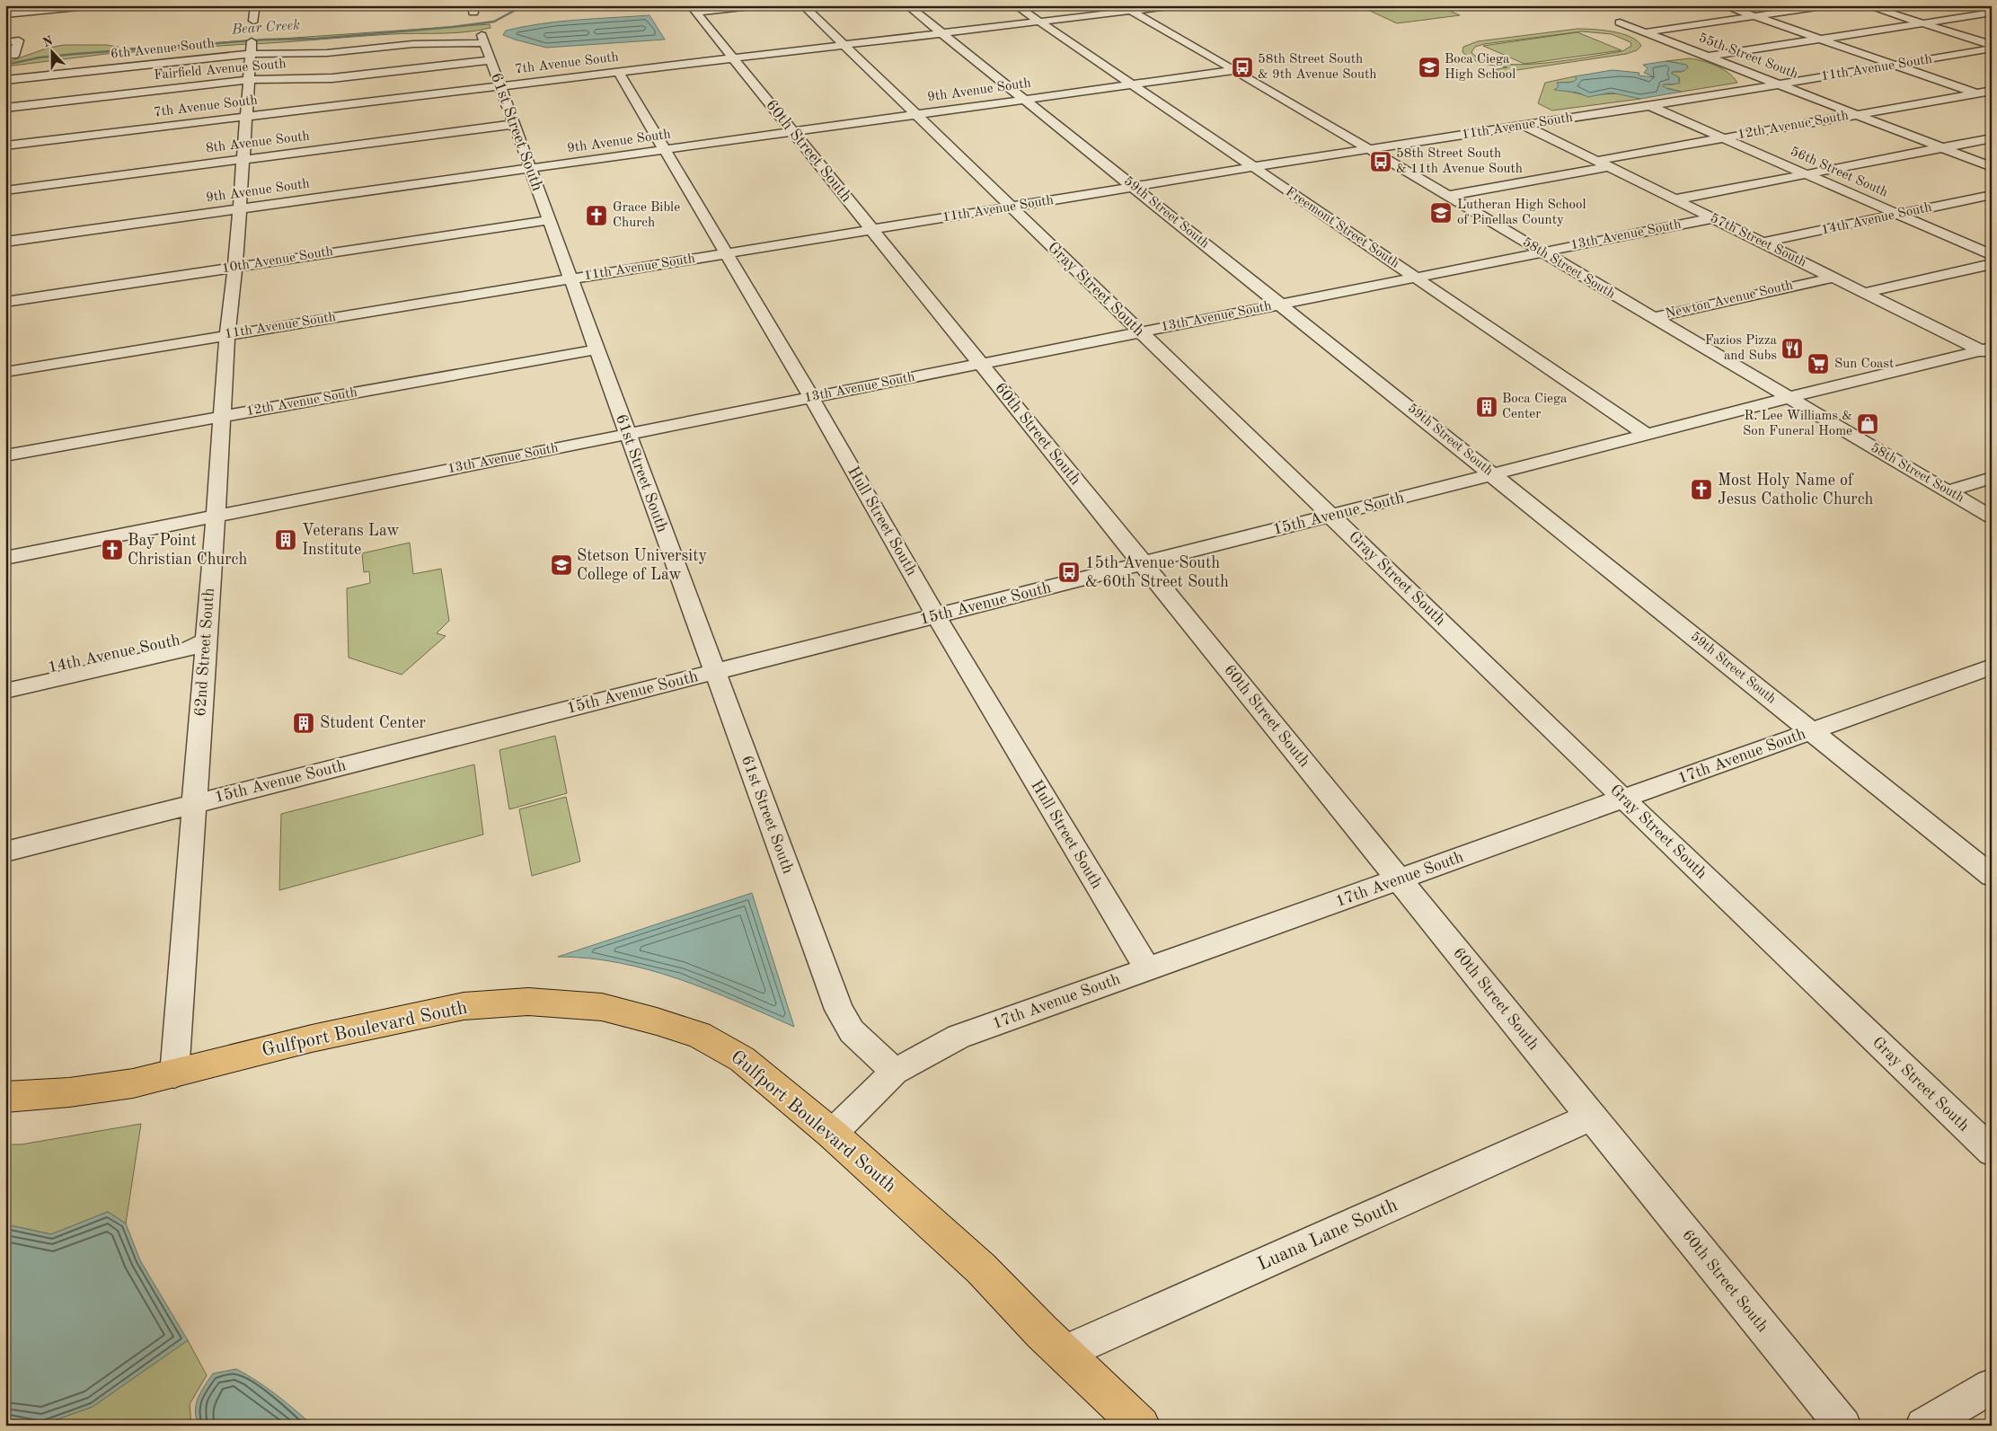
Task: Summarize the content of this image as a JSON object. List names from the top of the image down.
{
  "streets": {
    "main road": ["Gulfport Boulevard South"],
    "street": [
      "6th Avenue South",
      "55th Street South",
      "7th Avenue South",
      "11th Avenue South",
      "Fairfield Avenue South",
      "9th Avenue South",
      "12th Avenue South",
      "61st Street South",
      "8th Avenue South",
      "60th Street South",
      "56th Street South",
      "59th Street South",
      "14th Avenue South",
      "Freemont Street South",
      "13th Avenue South",
      "57th Street South",
      "10th Avenue South",
      "58th Street South",
      "Gray Street South",
      "Newton Avenue South",
      "15th Avenue South",
      "Hull Street South",
      "62nd Street South",
      "17th Avenue South",
      "Luana Lane South"
    ]
  },
  "crossings": [
    ["6th Avenue South", "61st Street South"],
    ["6th Avenue South", "62nd Street South"],
    ["55th Street South", "11th Avenue South"],
    ["55th Street South", "12th Avenue South"],
    ["55th Street South", "13th Avenue South"],
    ["7th Avenue South", "61st Street South"],
    ["7th Avenue South", "60th Street South"],
    ["7th Avenue South", "59th Street South"],
    ["7th Avenue South", "Freemont Street South"],
    ["7th Avenue South", "58th Street South"],
    ["7th Avenue South", "Gray Street South"],
    ["7th Avenue South", "Hull Street South"],
    ["7th Avenue South", "62nd Street South"],
    ["11th Avenue South", "61st Street South"],
    ["11th Avenue South", "60th Street South"],
    ["11th Avenue South", "56th Street South"],
    ["11th Avenue South", "59th Street South"],
    ["11th Avenue South", "Freemont Street South"],
    ["11th Avenue South", "57th Street South"],
    ["11th Avenue South", "58th Street South"],
    ["11th Avenue South", "Gray Street South"],
    ["11th Avenue South", "Hull Street South"],
    ["11th Avenue South", "62nd Street South"],
    ["Fairfield Avenue South", "61st Street South"],
    ["Fairfield Avenue South", "62nd Street South"],
    ["9th Avenue South", "61st Street South"],
    ["9th Avenue South", "60th Street South"],
    ["9th Avenue South", "59th Street South"],
    ["9th Avenue South", "Freemont Street South"],
    ["9th Avenue South", "58th Street South"],
    ["9th Avenue South", "Gray Street South"],
    ["9th Avenue South", "Hull Street South"],
    ["9th Avenue South", "62nd Street South"],
    ["12th Avenue South", "61st Street South"],
    ["12th Avenue South", "56th Street South"],
    ["12th Avenue South", "57th Street South"],
    ["12th Avenue South", "62nd Street South"],
    ["61st Street South", "8th Avenue South"],
    ["61st Street South", "13th Avenue South"],
    ["61st Street South", "10th Avenue South"],
    ["61st Street South", "15th Avenue South"],
    ["61st Street South", "17th Avenue South"],
    ["8th Avenue South", "62nd Street South"],
    ["60th Street South", "13th Avenue South"],
    ["60th Street South", "15th Avenue South"],
    ["60th Street South", "17th Avenue South"],
    ["60th Street South", "Luana Lane South"],
    ["56th Street South", "14th Avenue South"],
    ["56th Street South", "13th Avenue South"],
    ["59th Street South", "13th Avenue South"],
    ["59th Street South", "15th Avenue South"],
    ["59th Street South", "17th Avenue South"],
    ["14th Avenue South", "57th Street South"],
    ["14th Avenue South", "62nd Street South"],
    ["Freemont Street South", "13th Avenue South"],
    ["Freemont Street South", "15th Avenue South"],
    ["13th Avenue South", "57th Street South"],
    ["13th Avenue South", "58th Street South"],
    ["13th Avenue South", "Gray Street South"],
    ["13th Avenue South", "Hull Street South"],
    ["13th Avenue South", "62nd Street South"],
    ["57th Street South", "Newton Avenue South"],
    ["57th Street South", "15th Avenue South"],
    ["10th Avenue South", "62nd Street South"],
    ["58th Street South", "Newton Avenue South"],
    ["58th Street South", "15th Avenue South"],
    ["Gray Street South", "15th Avenue South"],
    ["Gray Street South", "17th Avenue South"],
    ["15th Avenue South", "Hull Street South"],
    ["15th Avenue South", "62nd Street South"],
    ["Hull Street South", "17th Avenue South"],
    ["62nd Street South", "Gulfport Boulevard South"],
    ["17th Avenue South", "Gulfport Boulevard South"],
    ["Gulfport Boulevard South", "Luana Lane South"]
  ],
  "water": ["Bear Creek"],
  "places": {
    "bus stop": ["58th Street South & 9th Avenue South", "58th Street South & 11th Avenue South", "15th Avenue South & 60th Street South"],
    "school or university": ["Boca Ciega High School", "Lutheran High School of Pinellas County", "Stetson University College of Law"],
    "church": ["Grace Bible Church", "Most Holy Name of Jesus Catholic Church", "Bay Point Christian Church"],
    "restaurant": ["Fazios Pizza and Subs"],
    "supermarket": ["Sun Coast"],
    "building": ["Boca Ciega Center", "Veterans Law Institute", "Student Center"],
    "shop": ["R. Lee Williams & Son Funeral Home"]
  },
  "north": "top"
}
